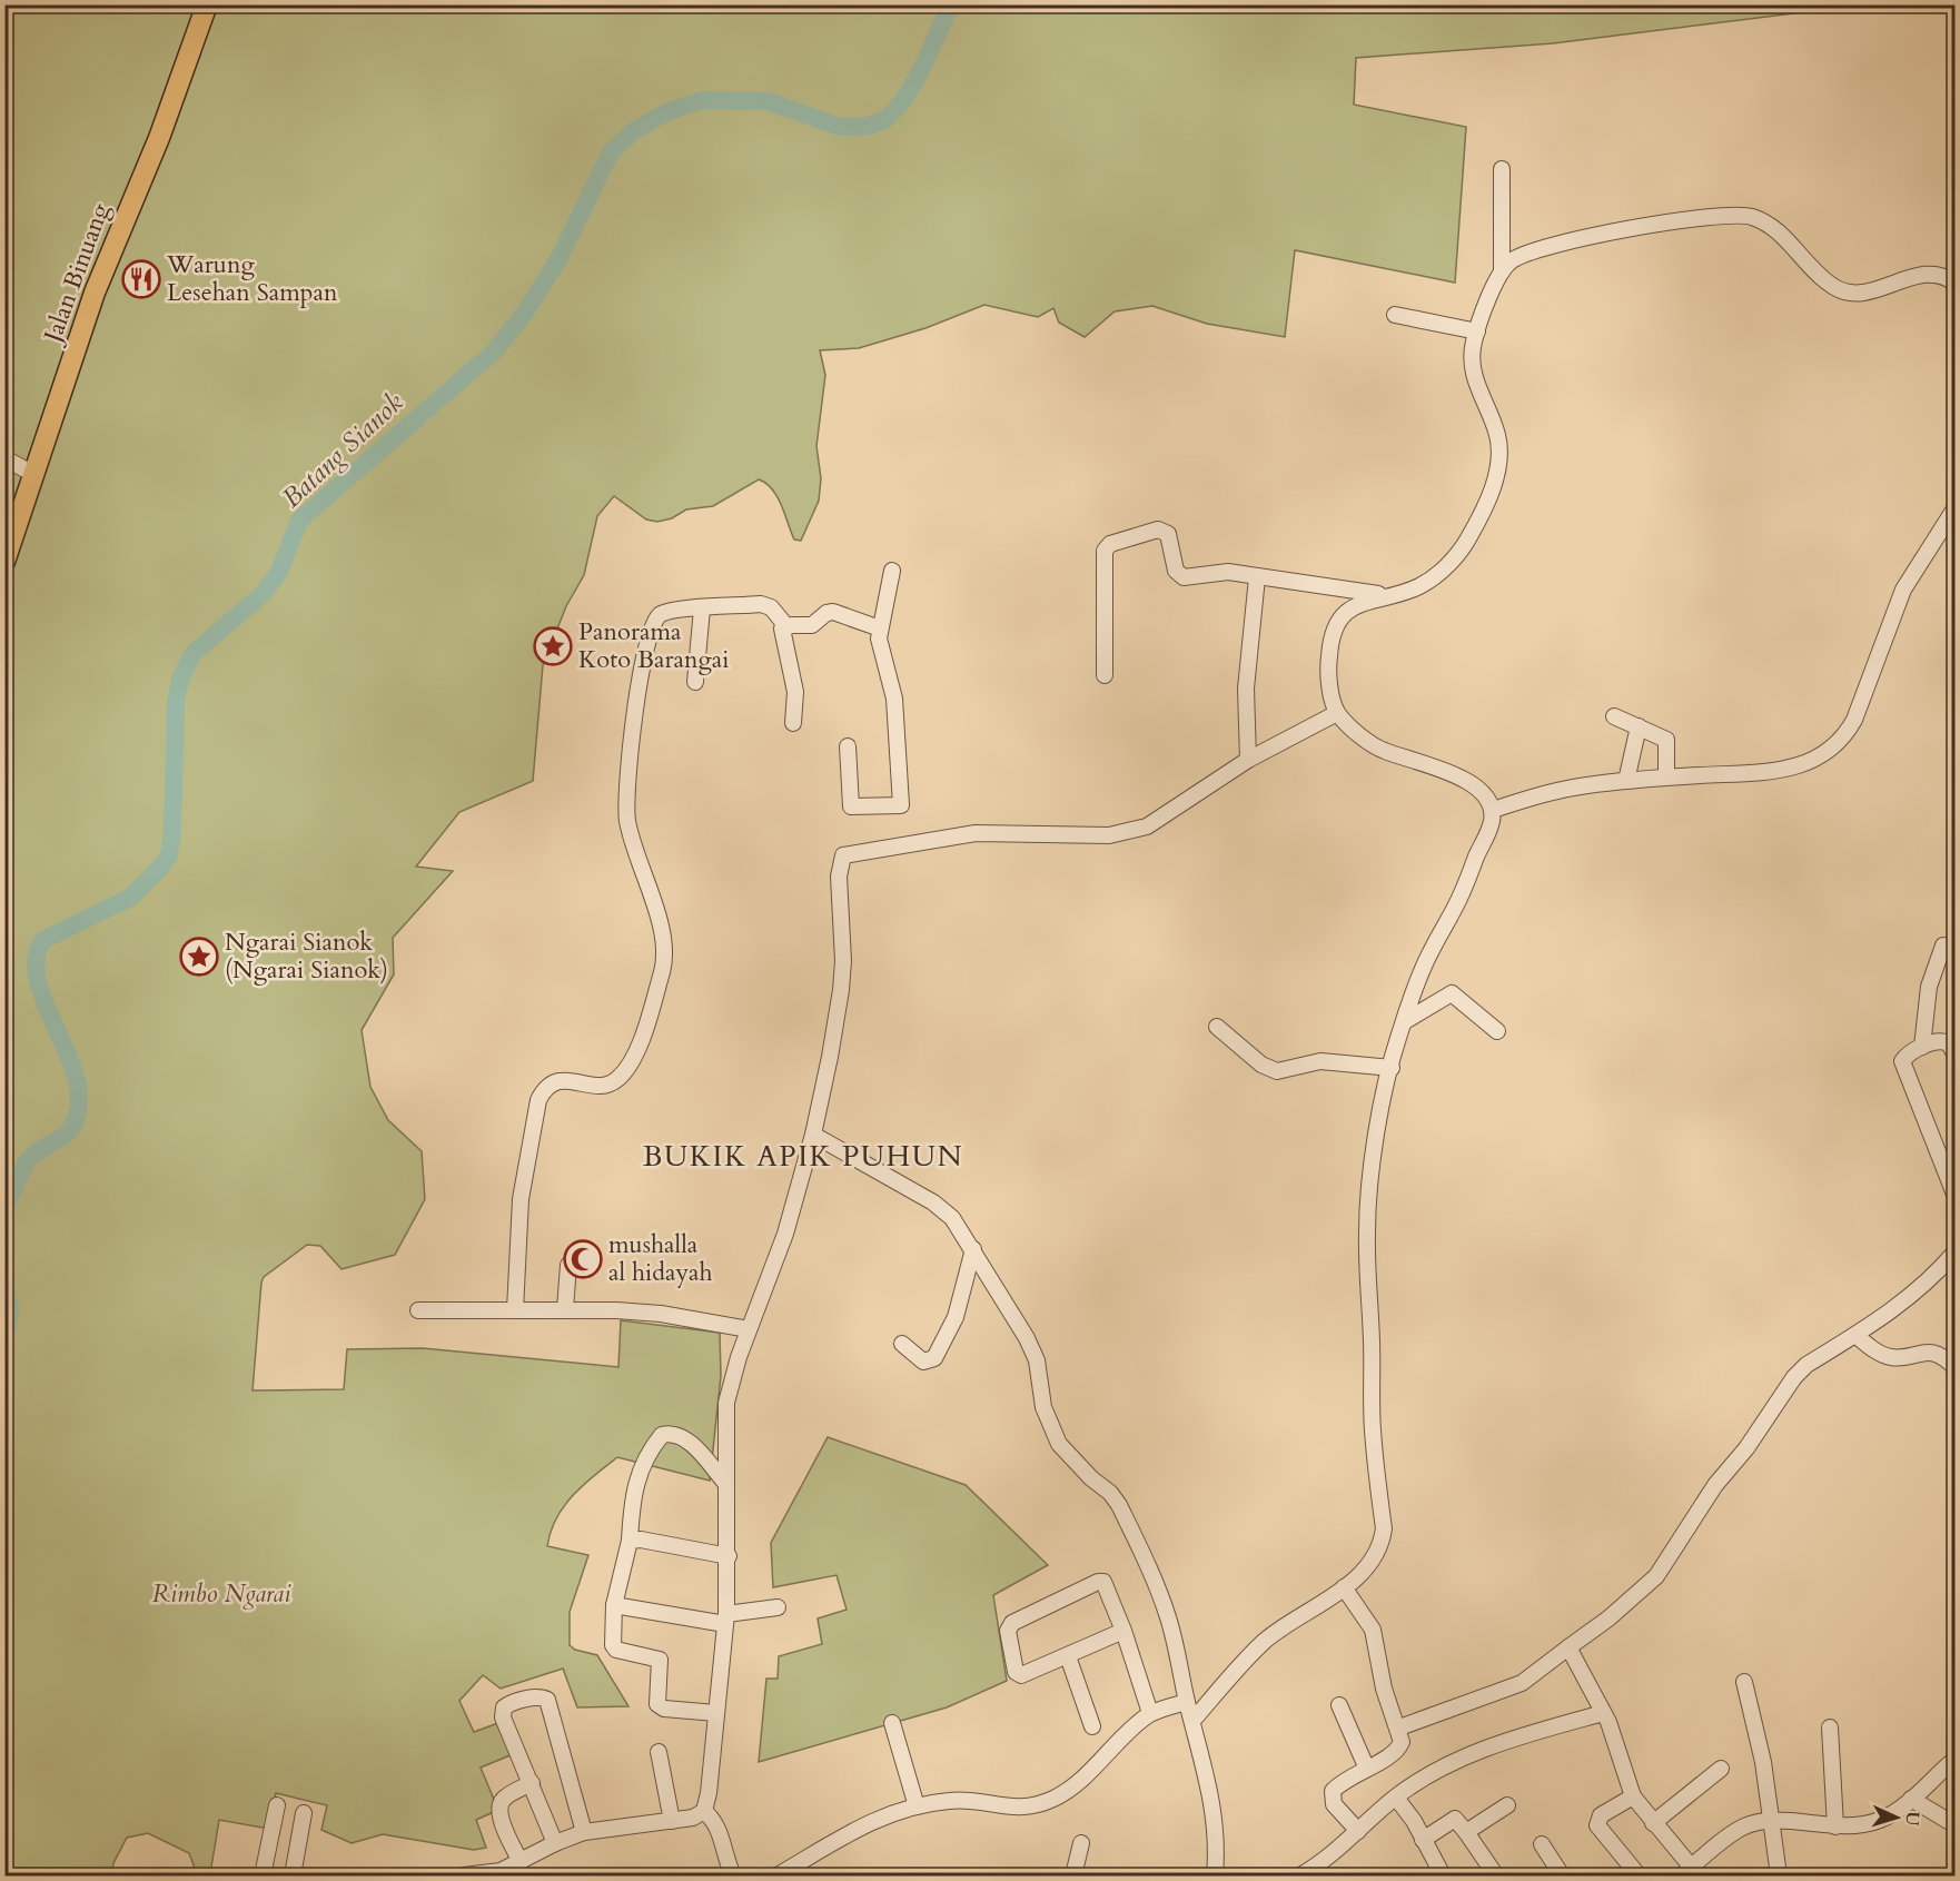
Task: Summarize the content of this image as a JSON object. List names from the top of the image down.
{
  "streets": {
    "main road": ["Jalan Binuang"]
  },
  "districts": ["BUKIK APIK PUHUN"],
  "water": ["Batang Sianok"],
  "parks": ["Rimbo Ngarai"],
  "places": {
    "restaurant": ["Warung Lesehan Sampan"],
    "place": ["Panorama Koto Barangai", "Ngarai Sianok (Ngarai Sianok)"],
    "mosque": ["mushalla al hidayah"]
  },
  "north": "right"
}
